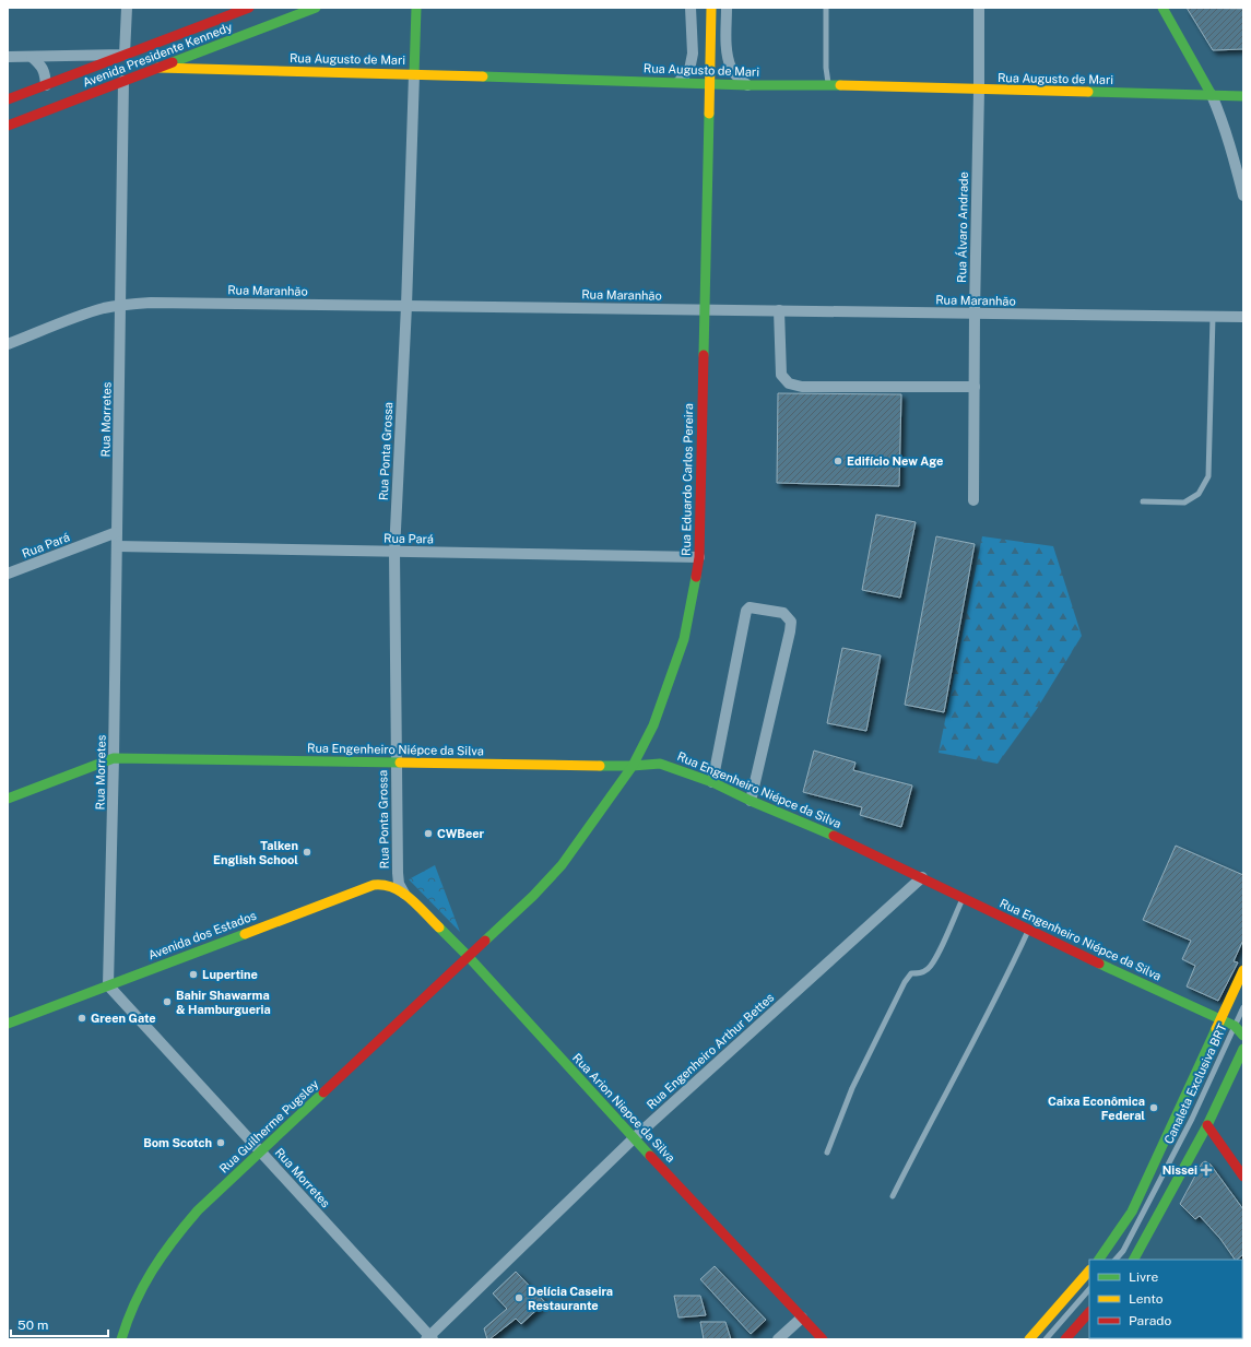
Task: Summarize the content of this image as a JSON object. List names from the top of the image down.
{
  "streets": {
    "main road": [
      "Avenida Presidente Kennedy",
      "Rua Augusto de Mari",
      "Rua Ponta Grossa",
      "Rua Eduardo Carlos Pereira",
      "Rua Engenheiro Niépce da Silva",
      "Avenida dos Estados",
      "Rua Arion Niepce da Silva",
      "Rua Guilherme Pugsley"
    ],
    "street": [
      "Rua Álvaro Andrade",
      "Rua Maranhão",
      "Rua Morretes",
      "Rua Pará",
      "Rua Engenheiro Arthur Bettes"
    ],
    "lane": ["Canaleta Exclusiva BRT"]
  },
  "crossings": [
    ["Avenida Presidente Kennedy", "Rua Augusto de Mari"],
    ["Avenida Presidente Kennedy", "Rua Morretes"],
    ["Rua Augusto de Mari", "Rua Álvaro Andrade"],
    ["Rua Augusto de Mari", "Rua Ponta Grossa"],
    ["Rua Augusto de Mari", "Rua Eduardo Carlos Pereira"],
    ["Rua Álvaro Andrade", "Rua Maranhão"],
    ["Rua Maranhão", "Rua Morretes"],
    ["Rua Maranhão", "Rua Ponta Grossa"],
    ["Rua Maranhão", "Rua Eduardo Carlos Pereira"],
    ["Rua Morretes", "Rua Pará"],
    ["Rua Morretes", "Rua Engenheiro Niépce da Silva"],
    ["Rua Morretes", "Avenida dos Estados"],
    ["Rua Morretes", "Rua Engenheiro Arthur Bettes"],
    ["Rua Morretes", "Rua Guilherme Pugsley"],
    ["Rua Ponta Grossa", "Rua Pará"],
    ["Rua Ponta Grossa", "Rua Engenheiro Niépce da Silva"],
    ["Rua Ponta Grossa", "Avenida dos Estados"],
    ["Rua Ponta Grossa", "Rua Arion Niepce da Silva"],
    ["Rua Eduardo Carlos Pereira", "Rua Pará"],
    ["Rua Eduardo Carlos Pereira", "Rua Engenheiro Niépce da Silva"],
    ["Rua Eduardo Carlos Pereira", "Rua Arion Niepce da Silva"],
    ["Rua Eduardo Carlos Pereira", "Rua Guilherme Pugsley"],
    ["Rua Engenheiro Niépce da Silva", "Rua Engenheiro Arthur Bettes"],
    ["Rua Engenheiro Niépce da Silva", "Canaleta Exclusiva BRT"],
    ["Avenida dos Estados", "Rua Arion Niepce da Silva"],
    ["Rua Engenheiro Arthur Bettes", "Rua Arion Niepce da Silva"],
    ["Rua Arion Niepce da Silva", "Rua Guilherme Pugsley"]
  ],
  "places": {
    "other": [
      "Edifício New Age",
      "CWBeer",
      "Talken English School",
      "Lupertine",
      "Bahir Shawarma & Hamburgueria",
      "Green Gate",
      "Caixa Econômica Federal",
      "Bom Scotch",
      "Delícia Caseira Restaurante"
    ],
    "health": ["Nissei"]
  },
  "legend": ["Livre", "Lento", "Parado"],
  "scale_bar": "50 m"
}
